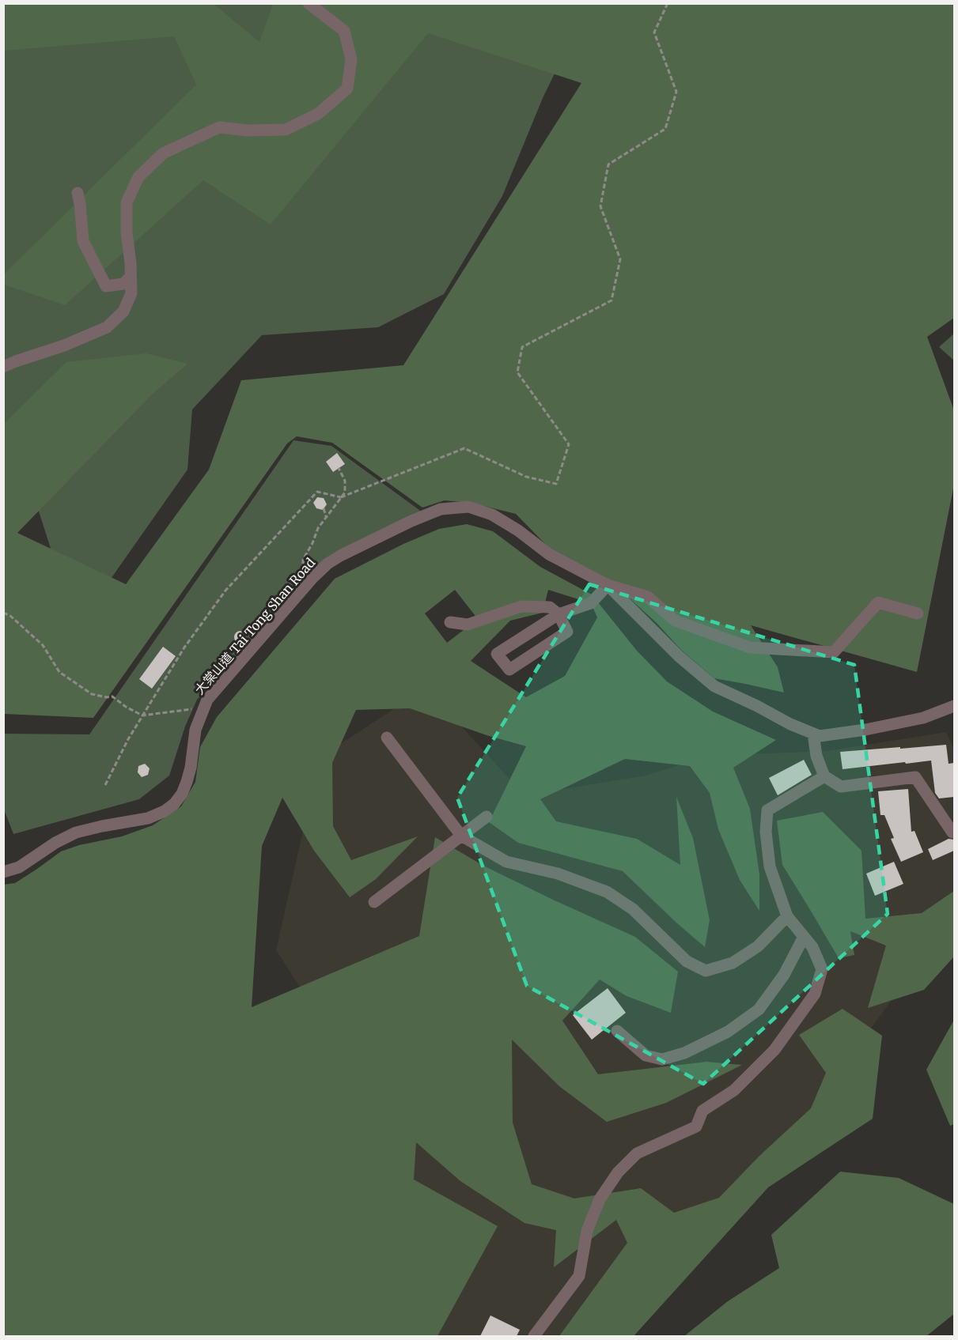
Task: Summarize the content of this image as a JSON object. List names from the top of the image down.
{
  "streets": {
    "street": ["大棠山道 Tai Tong Shan Road"]
  }
}
